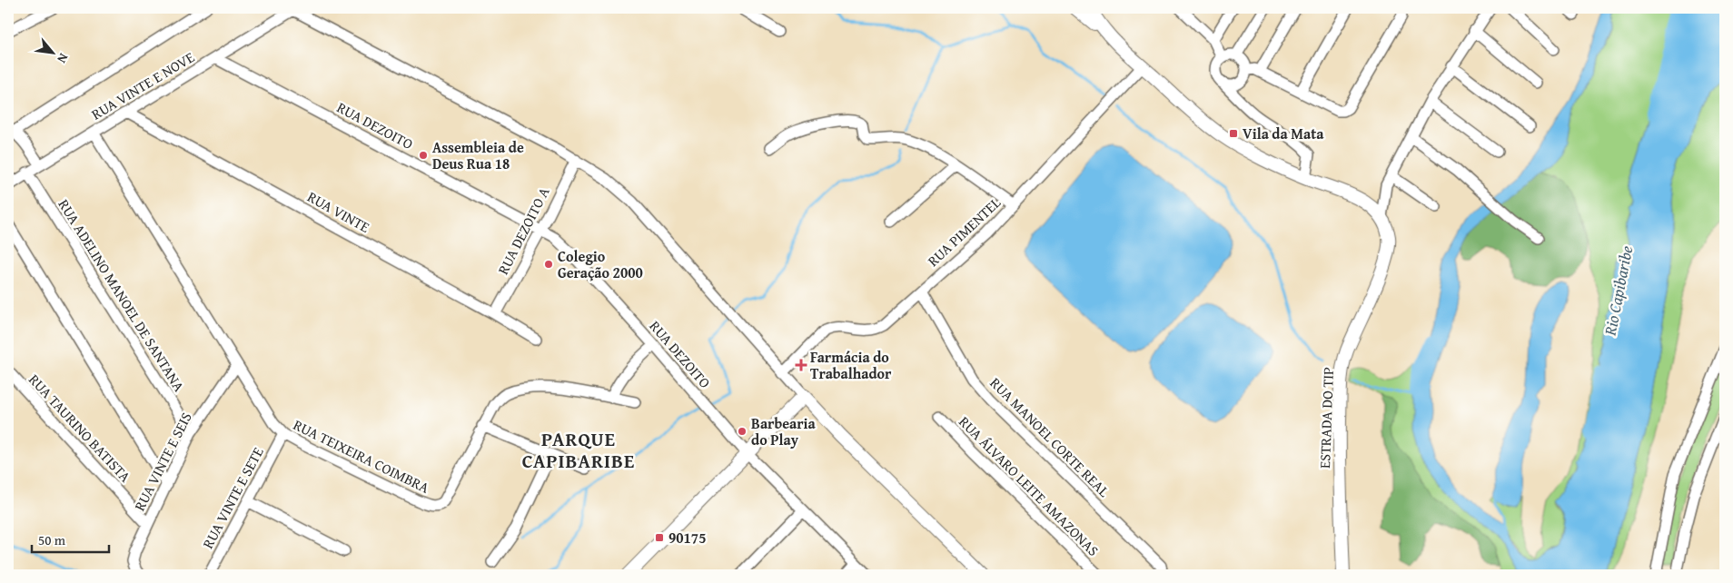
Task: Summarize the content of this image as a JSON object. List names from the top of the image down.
{
  "streets": {
    "street": [
      "RUA VINTE E NOVE",
      "RUA DEZOITO",
      "RUA VINTE",
      "RUA DEZOITO A",
      "RUA PIMENTEL",
      "RUA ADELINO MANOEL DE SANTANA",
      "ESTRADA DO TIP",
      "RUA TAURINO BATISTA",
      "RUA MANOEL CORTE REAL",
      "RUA TEIXEIRA COIMBRA",
      "RUA VINTE E SEIS",
      "RUA ÁLVARO LEITE AMAZONAS",
      "RUA VINTE E SETE"
    ]
  },
  "crossings": [
    ["RUA VINTE E NOVE", "RUA DEZOITO"],
    ["RUA VINTE E NOVE", "RUA VINTE"],
    ["RUA VINTE E NOVE", "RUA ADELINO MANOEL DE SANTANA"],
    ["RUA VINTE E NOVE", "RUA TEIXEIRA COIMBRA"],
    ["RUA DEZOITO", "RUA DEZOITO A"],
    ["RUA VINTE", "RUA DEZOITO A"],
    ["RUA PIMENTEL", "RUA MANOEL CORTE REAL"],
    ["RUA ADELINO MANOEL DE SANTANA", "RUA VINTE E SEIS"],
    ["RUA TAURINO BATISTA", "RUA VINTE E SEIS"],
    ["RUA TEIXEIRA COIMBRA", "RUA VINTE E SEIS"],
    ["RUA TEIXEIRA COIMBRA", "RUA VINTE E SETE"]
  ],
  "districts": ["PARQUE CAPIBARIBE"],
  "water": ["Rio Capibaribe"],
  "places": {
    "transit": ["Vila da Mata", "90175"],
    "other": ["Assembleia de Deus Rua 18", "Colegio Geração 2000", "Barbearia do Play"],
    "health": ["Farmácia do Trabalhador"]
  },
  "scale_bar": "50 m",
  "north": "bottom right"
}
